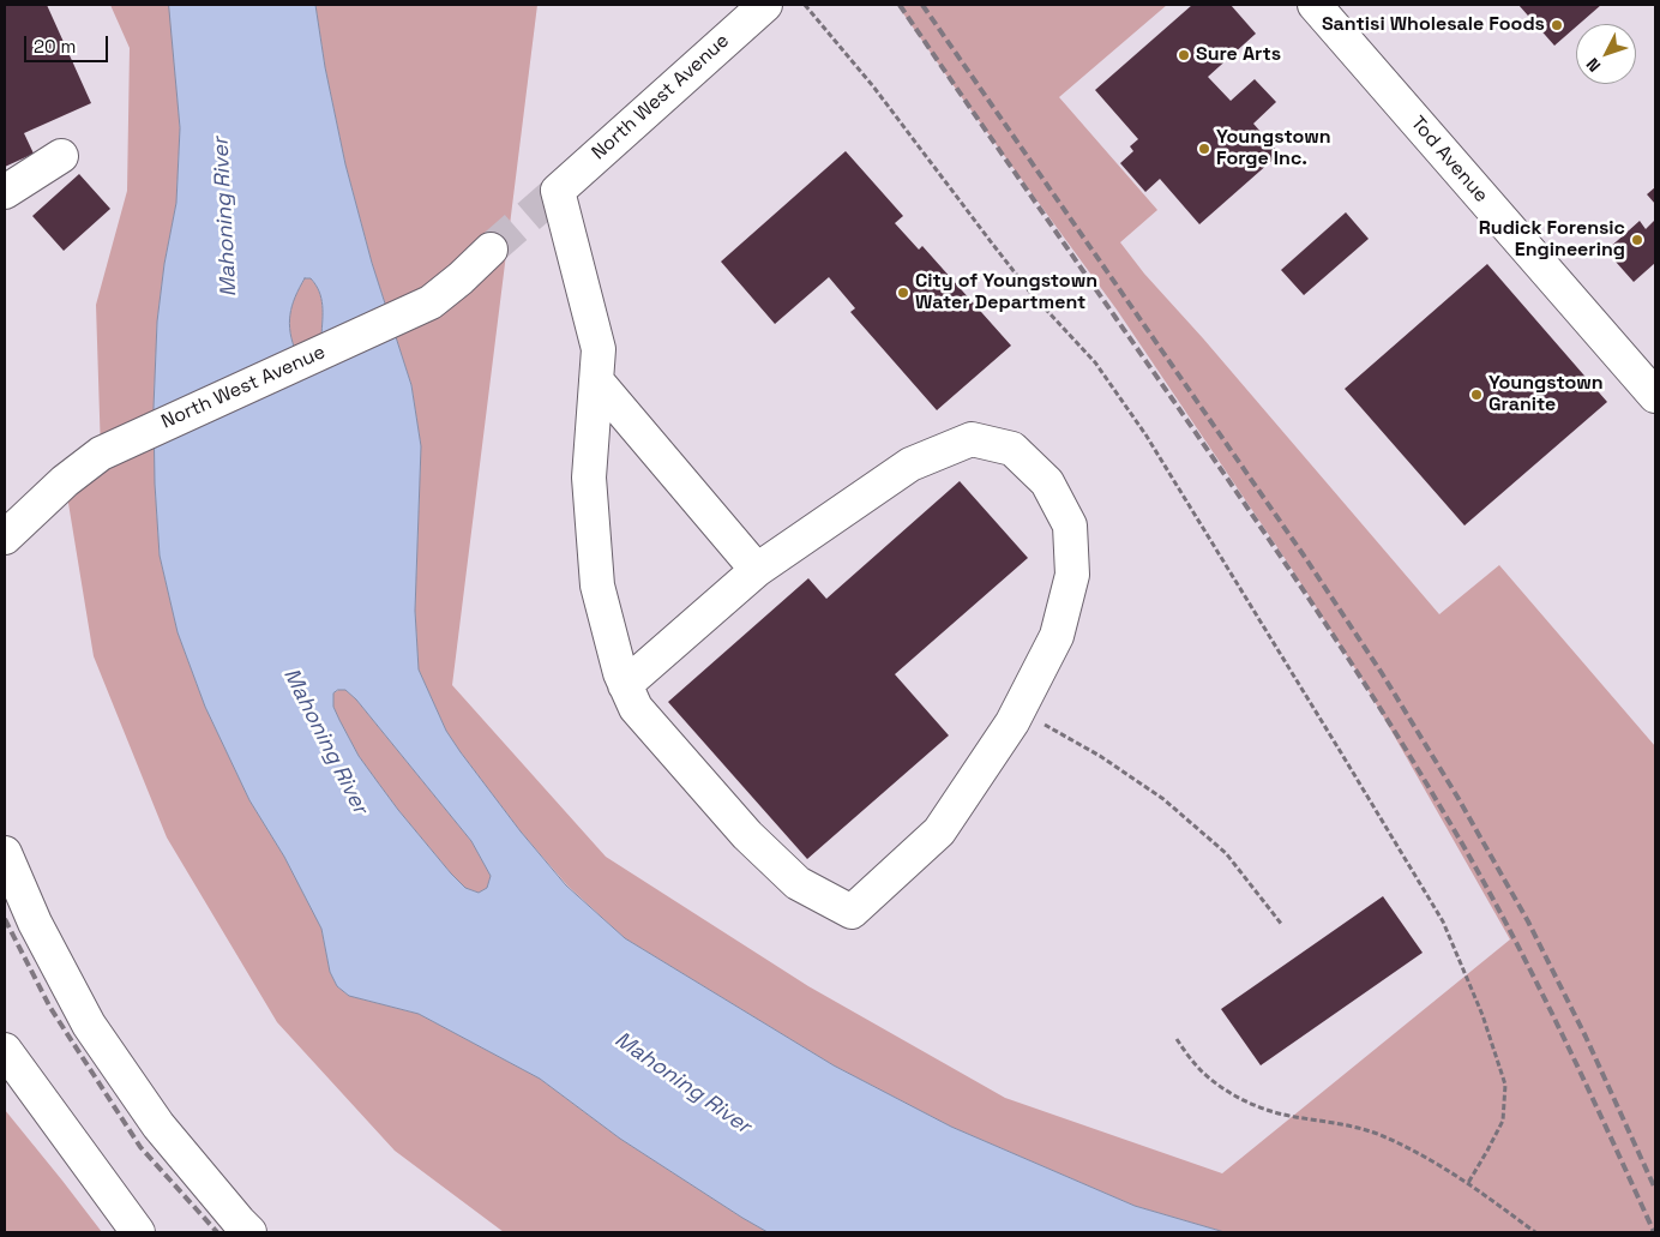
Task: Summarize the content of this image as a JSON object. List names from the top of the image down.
{
  "streets": {
    "street": ["North West Avenue", "Tod Avenue"]
  },
  "water": ["Mahoning River"],
  "places": [
    "Santisi Wholesale Foods",
    "Sure Arts",
    "Youngstown Forge Inc.",
    "Rudick Forensic Engineering",
    "City of Youngstown Water Department",
    "Youngstown Granite"
  ],
  "scale_bar": "20 m",
  "north": "bottom left"
}
